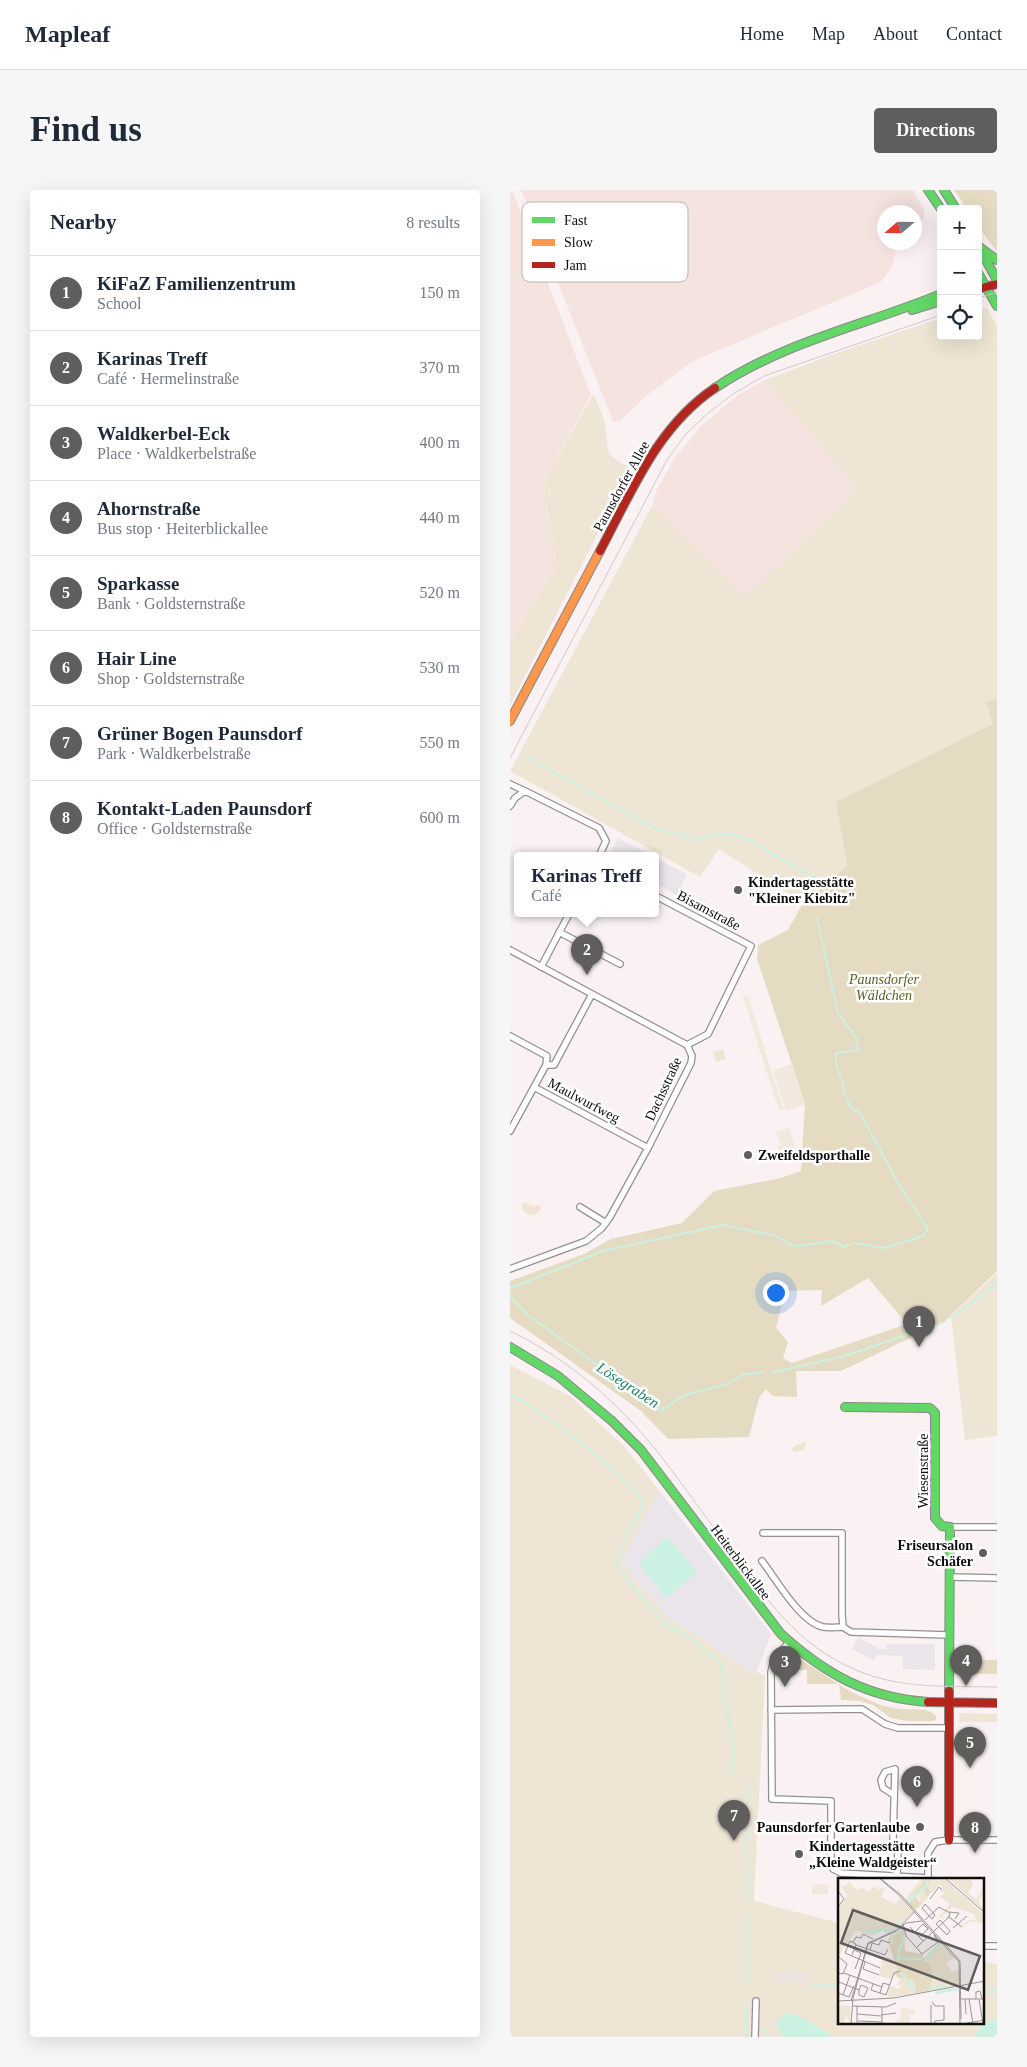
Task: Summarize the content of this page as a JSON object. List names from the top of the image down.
{
  "streets": {
    "main road": ["Paunsdorfer Allee", "Wiesenstraße", "Heiterblickallee"],
    "street": ["Bisamstraße", "Dachsstraße", "Maulwurfweg"]
  },
  "crossings": [
    ["Bisamstraße", "Dachsstraße"],
    ["Dachsstraße", "Maulwurfweg"]
  ],
  "water": ["Lösegraben"],
  "parks": ["Paunsdorfer Wäldchen"],
  "places": [
    "Kindertagesstätte \"Kleiner Kiebitz\"",
    "Zweifeldsporthalle",
    "Friseursalon Schäfer",
    "Paunsdorfer Gartenlaube",
    "Kindertagesstätte „Kleine Waldgeister“"
  ],
  "legend": ["Fast", "Slow", "Jam"],
  "north": "left",
  "page": {
    "header": "Mapleaf",
    "nav": [
      "Home",
      "Map",
      "About",
      "Contact"
    ],
    "buttons": "Directions",
    "title": "Find us",
    "heading": ["Nearby", "8 results"],
    "map_buttons": ["+", "−"],
    "list": [
      {
        "mark": "1",
        "name": "KiFaZ Familienzentrum",
        "note": "School",
        "value": "150 m"
      },
      {
        "mark": "2",
        "name": "Karinas Treff",
        "note": "Café · Hermelinstraße",
        "value": "370 m"
      },
      {
        "mark": "3",
        "name": "Waldkerbel-Eck",
        "note": "Place · Waldkerbelstraße",
        "value": "400 m"
      },
      {
        "mark": "4",
        "name": "Ahornstraße",
        "note": "Bus stop · Heiterblickallee",
        "value": "440 m"
      },
      {
        "mark": "5",
        "name": "Sparkasse",
        "note": "Bank · Goldsternstraße",
        "value": "520 m"
      },
      {
        "mark": "6",
        "name": "Hair Line",
        "note": "Shop · Goldsternstraße",
        "value": "530 m"
      },
      {
        "mark": "7",
        "name": "Grüner Bogen Paunsdorf",
        "note": "Park · Waldkerbelstraße",
        "value": "550 m"
      },
      {
        "mark": "8",
        "name": "Kontakt-Laden Paunsdorf",
        "note": "Office · Goldsternstraße",
        "value": "600 m"
      }
    ],
    "popup": ["Karinas Treff", "Café"],
    "pins": [
      "2",
      "1",
      "4",
      "3",
      "5",
      "6",
      "7",
      "8"
    ]
  }
}
